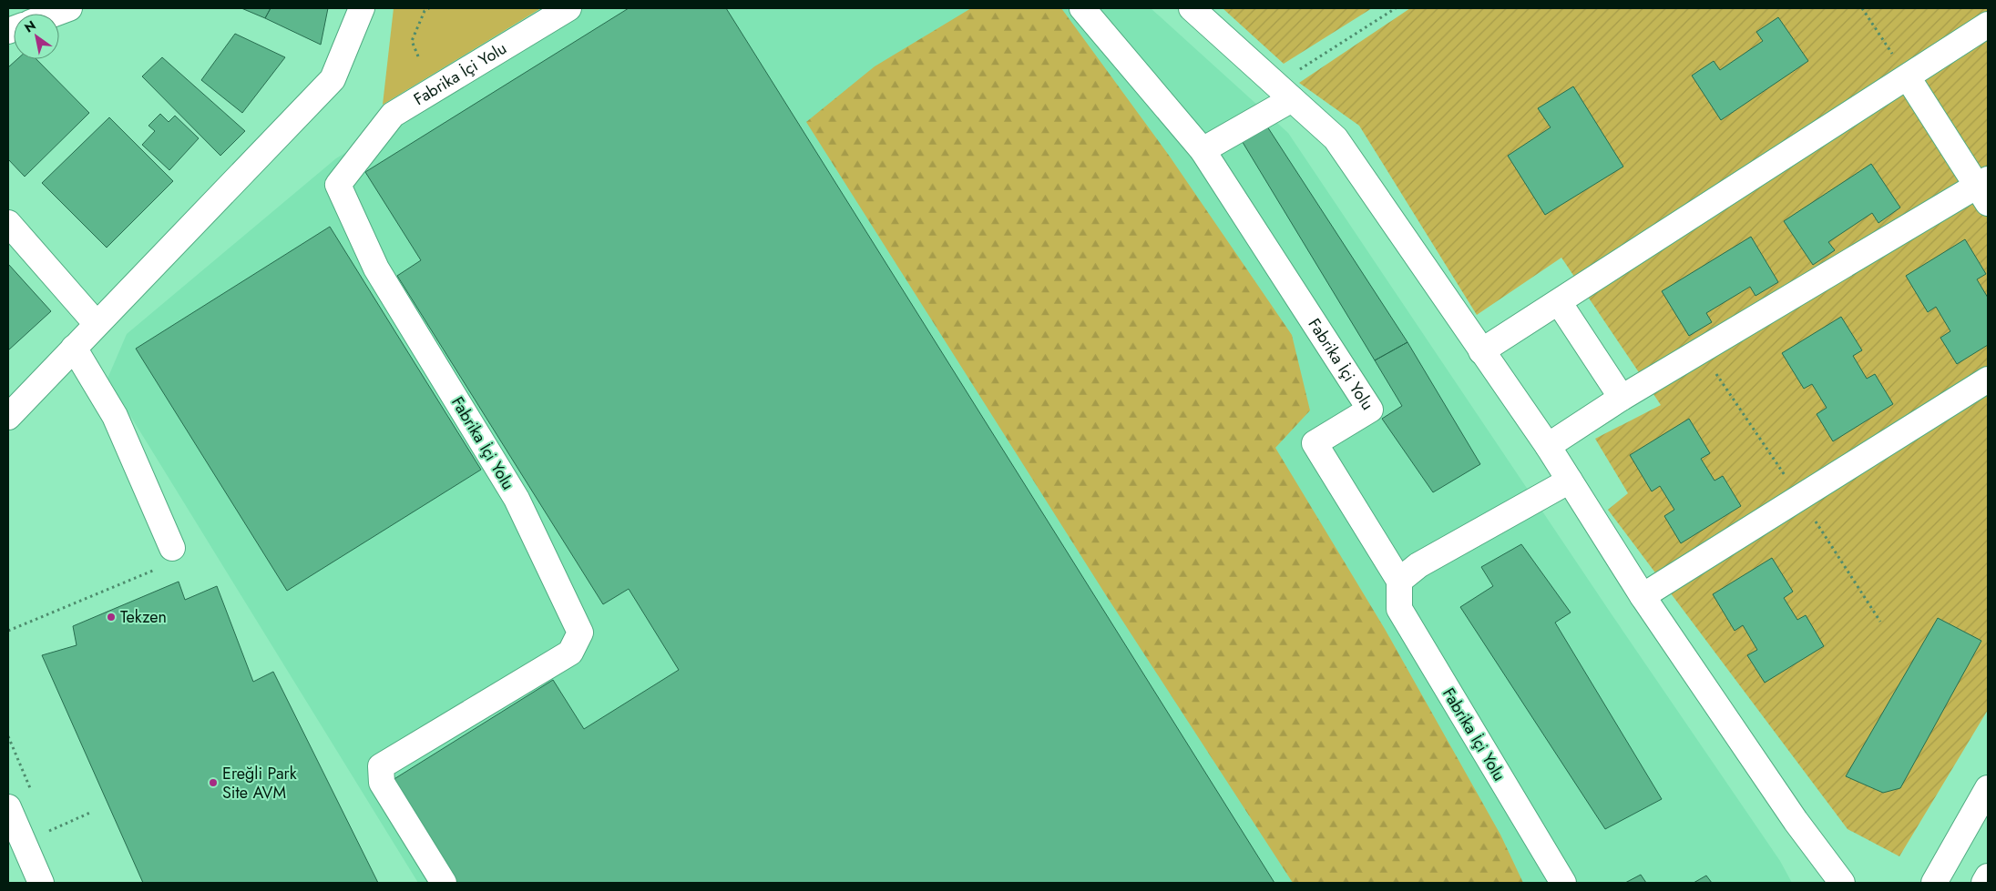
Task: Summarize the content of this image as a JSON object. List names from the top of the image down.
{
  "streets": {
    "street": ["Fabrika İçi Yolu"]
  },
  "places": ["Tekzen", "Ereğli Park Site AVM"],
  "north": "top left"
}
